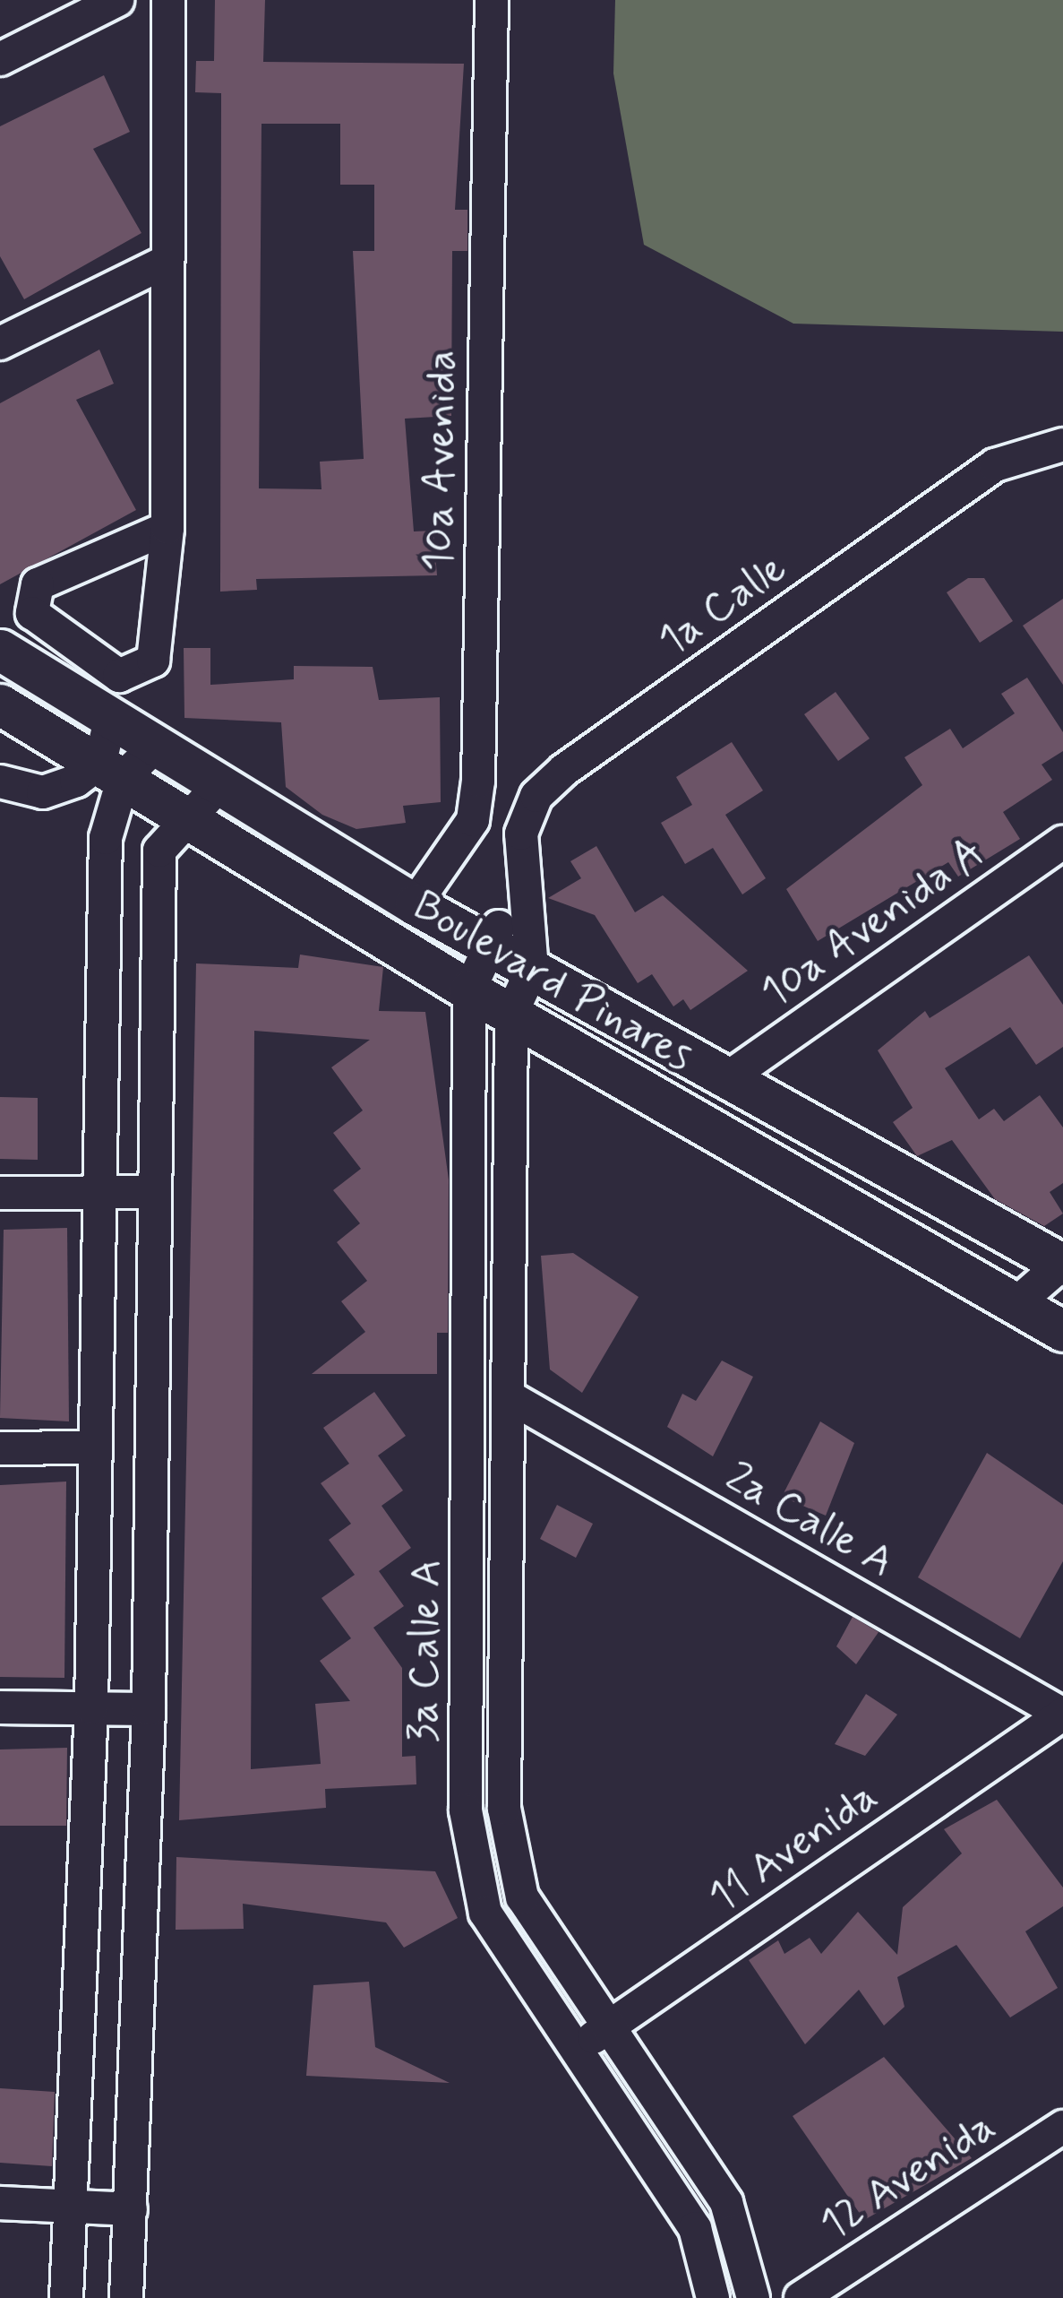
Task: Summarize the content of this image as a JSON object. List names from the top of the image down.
{
  "streets": {
    "street": [
      "10a Avenida",
      "1a Calle",
      "10a Avenida A",
      "Boulevard Pinares",
      "2a Calle A",
      "3a Calle A",
      "11 Avenida",
      "12 Avenida"
    ]
  },
  "crossings": [
    ["10a Avenida", "Boulevard Pinares"],
    ["1a Calle", "Boulevard Pinares"],
    ["1a Calle", "3a Calle A"],
    ["10a Avenida A", "Boulevard Pinares"],
    ["Boulevard Pinares", "3a Calle A"],
    ["2a Calle A", "3a Calle A"],
    ["2a Calle A", "11 Avenida"],
    ["3a Calle A", "11 Avenida"]
  ]
}
